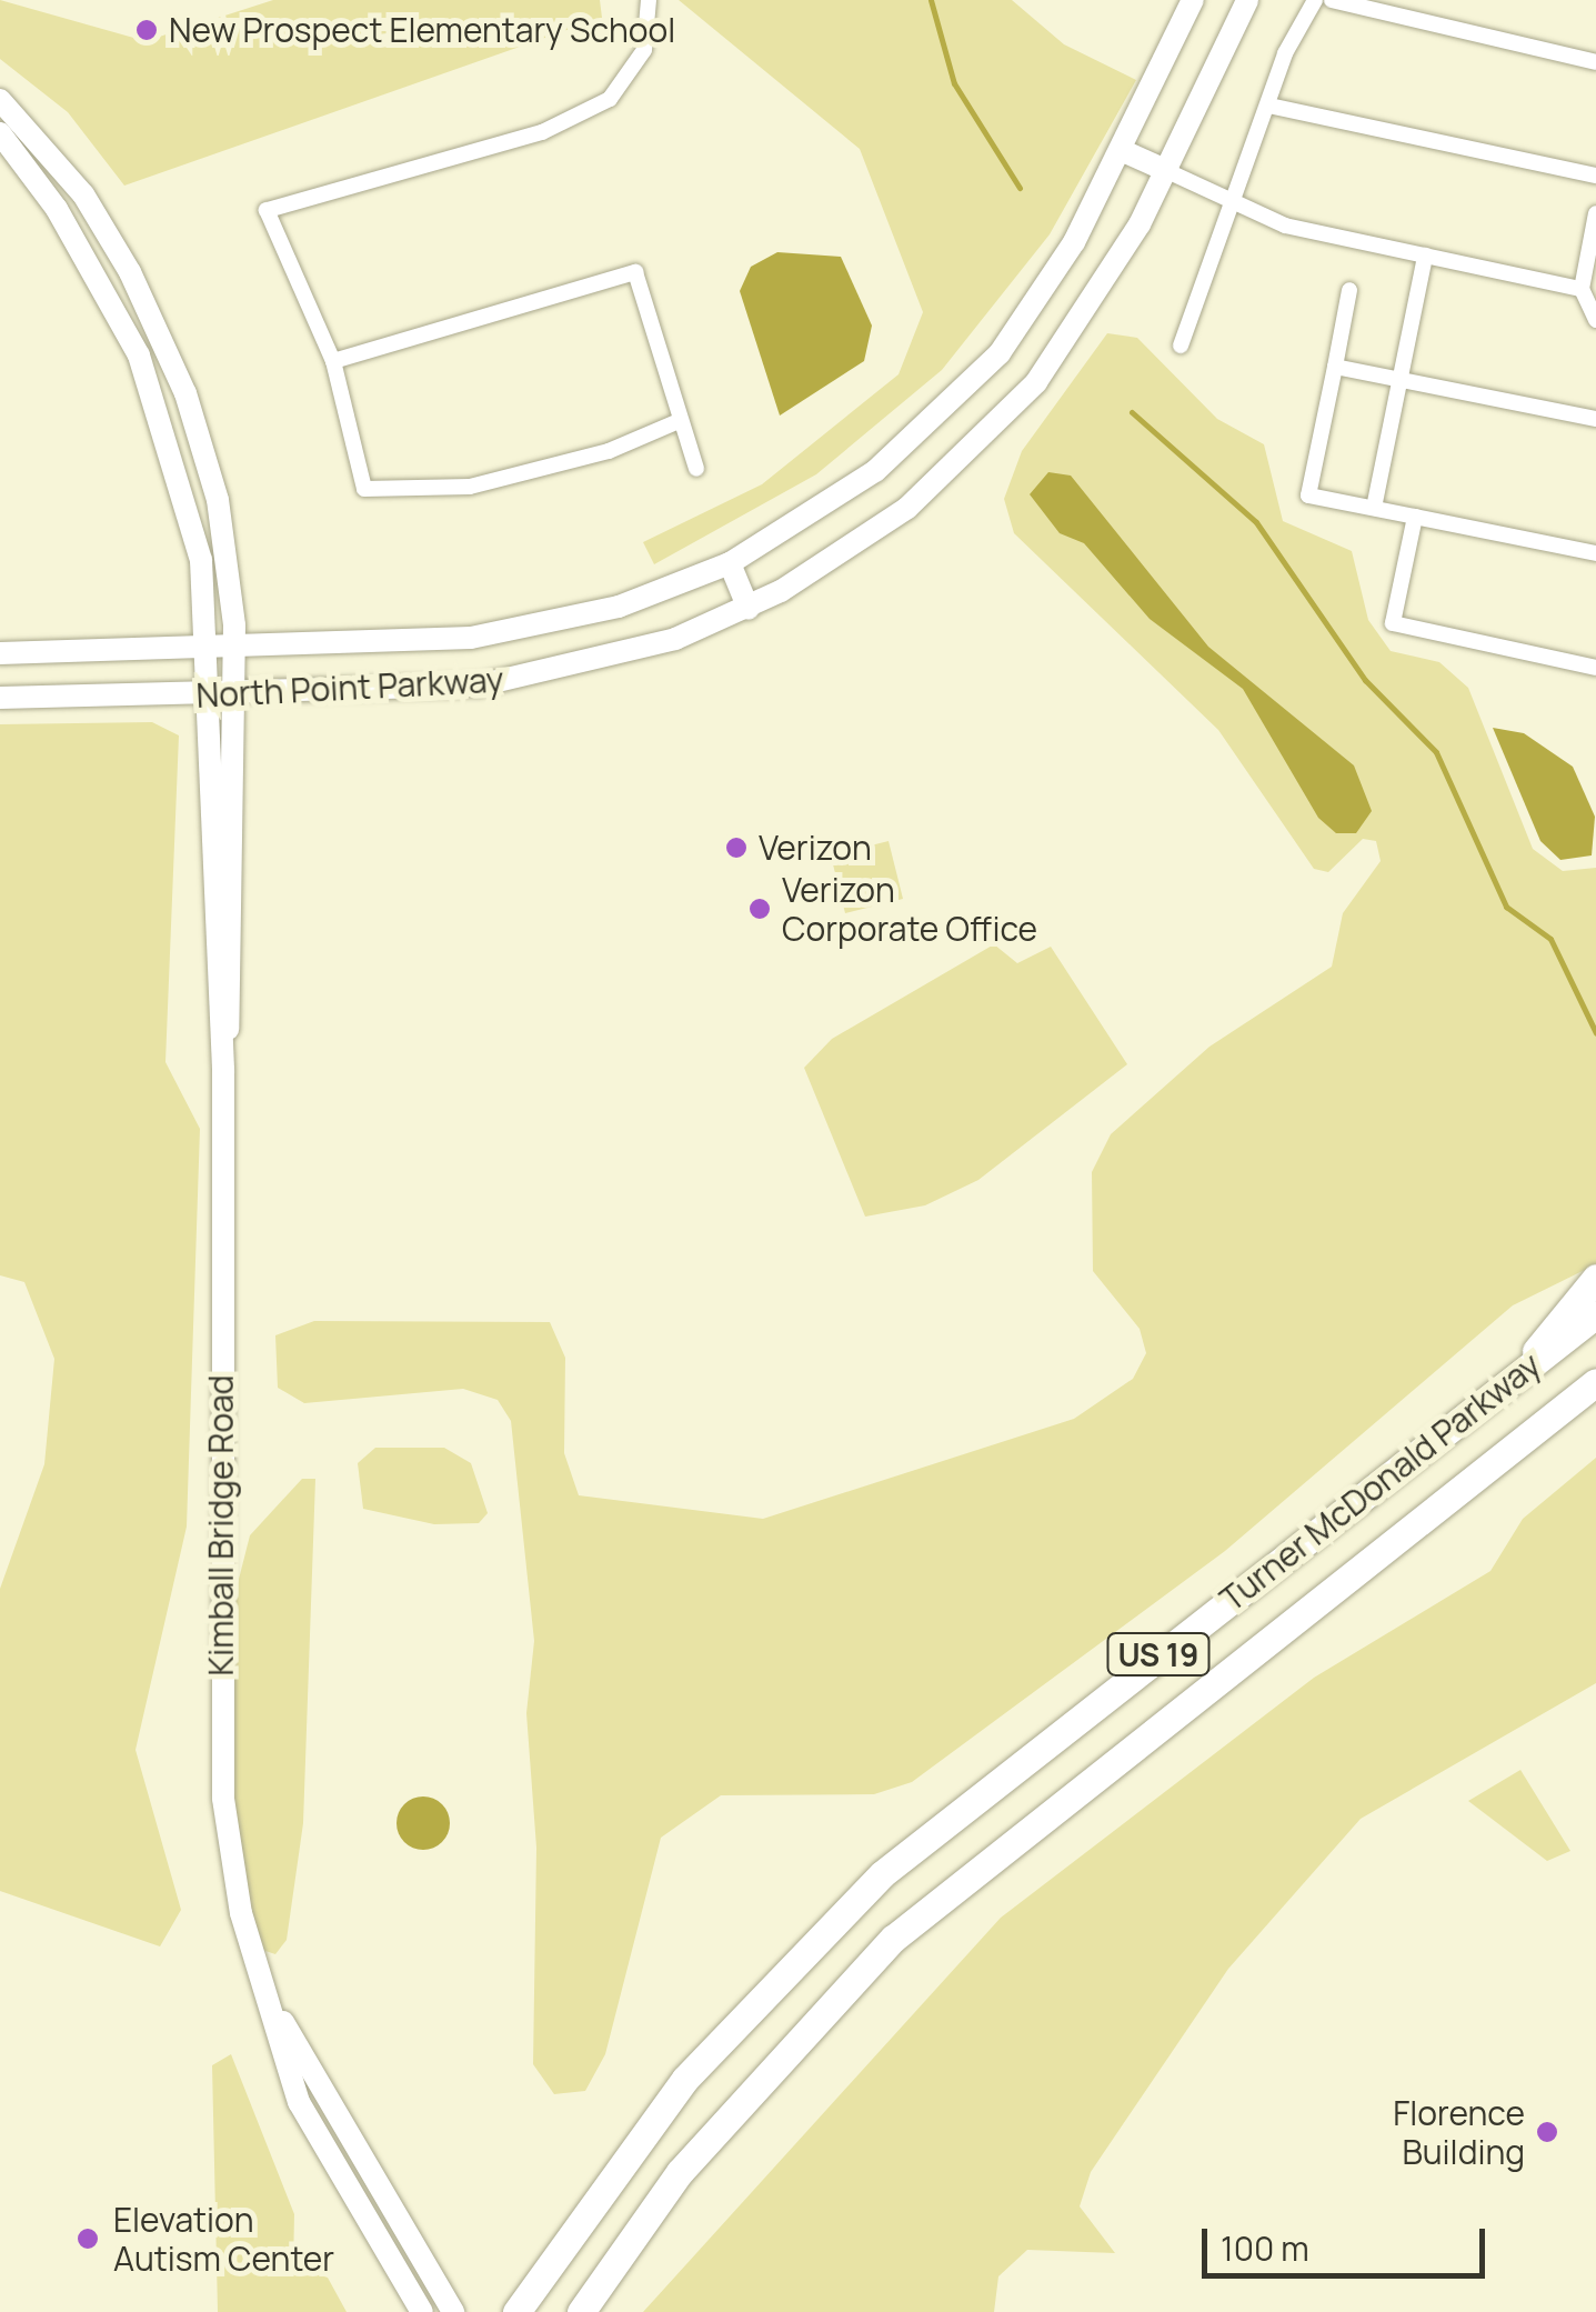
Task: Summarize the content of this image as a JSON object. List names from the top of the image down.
{
  "streets": {
    "highway": ["Turner McDonald Parkway", "US 19"],
    "street": ["North Point Parkway", "Kimball Bridge Road"]
  },
  "crossings": [
    ["North Point Parkway", "Kimball Bridge Road"]
  ],
  "places": [
    "New Prospect Elementary School",
    "Verizon",
    "Verizon Corporate Office",
    "Florence Building",
    "Elevation Autism Center"
  ],
  "scale_bar": "100 m"
}
